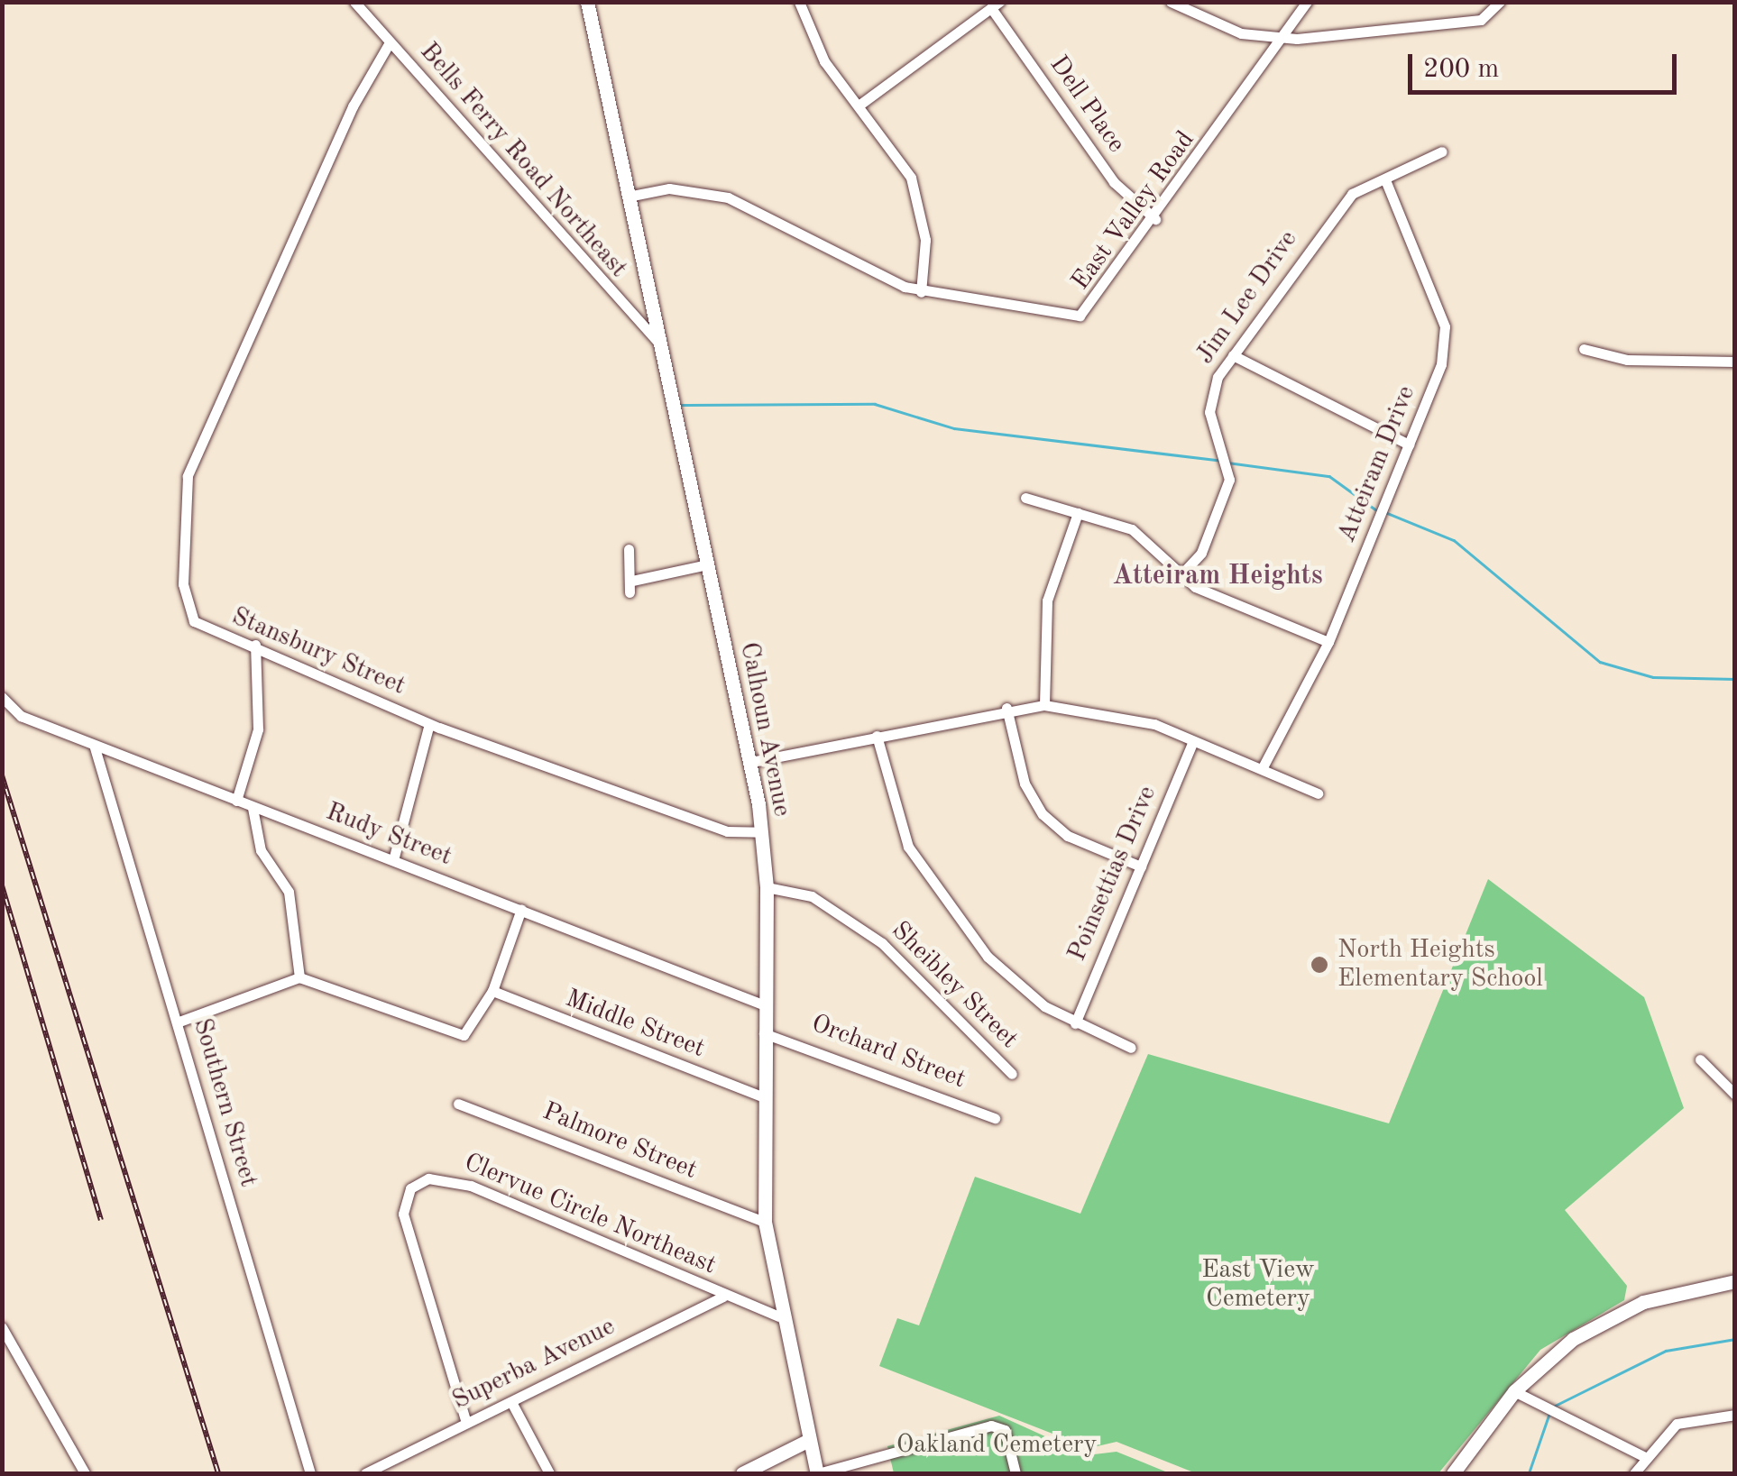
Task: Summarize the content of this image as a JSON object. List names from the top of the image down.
{
  "streets": {
    "street": [
      "Dell Place",
      "Bells Ferry Road Northeast",
      "East Valley Road",
      "Jim Lee Drive",
      "Atteiram Drive",
      "Stansbury Street",
      "Calhoun Avenue",
      "Rudy Street",
      "Poinsettias Drive",
      "Sheibley Street",
      "Middle Street",
      "Orchard Street",
      "Southern Street",
      "Palmore Street",
      "Clervue Circle Northeast",
      "Superba Avenue"
    ]
  },
  "crossings": [
    ["Dell Place", "East Valley Road"],
    ["Bells Ferry Road Northeast", "Stansbury Street"],
    ["Bells Ferry Road Northeast", "Calhoun Avenue"],
    ["East Valley Road", "Calhoun Avenue"],
    ["Jim Lee Drive", "Atteiram Drive"],
    ["Stansbury Street", "Calhoun Avenue"],
    ["Calhoun Avenue", "Rudy Street"],
    ["Calhoun Avenue", "Sheibley Street"],
    ["Calhoun Avenue", "Middle Street"],
    ["Calhoun Avenue", "Orchard Street"],
    ["Calhoun Avenue", "Palmore Street"],
    ["Calhoun Avenue", "Clervue Circle Northeast"],
    ["Rudy Street", "Southern Street"],
    ["Clervue Circle Northeast", "Superba Avenue"]
  ],
  "districts": ["Atteiram Heights"],
  "parks": ["East View Cemetery", "Oakland Cemetery"],
  "places": ["North Heights Elementary School"],
  "scale_bar": "200 m"
}
